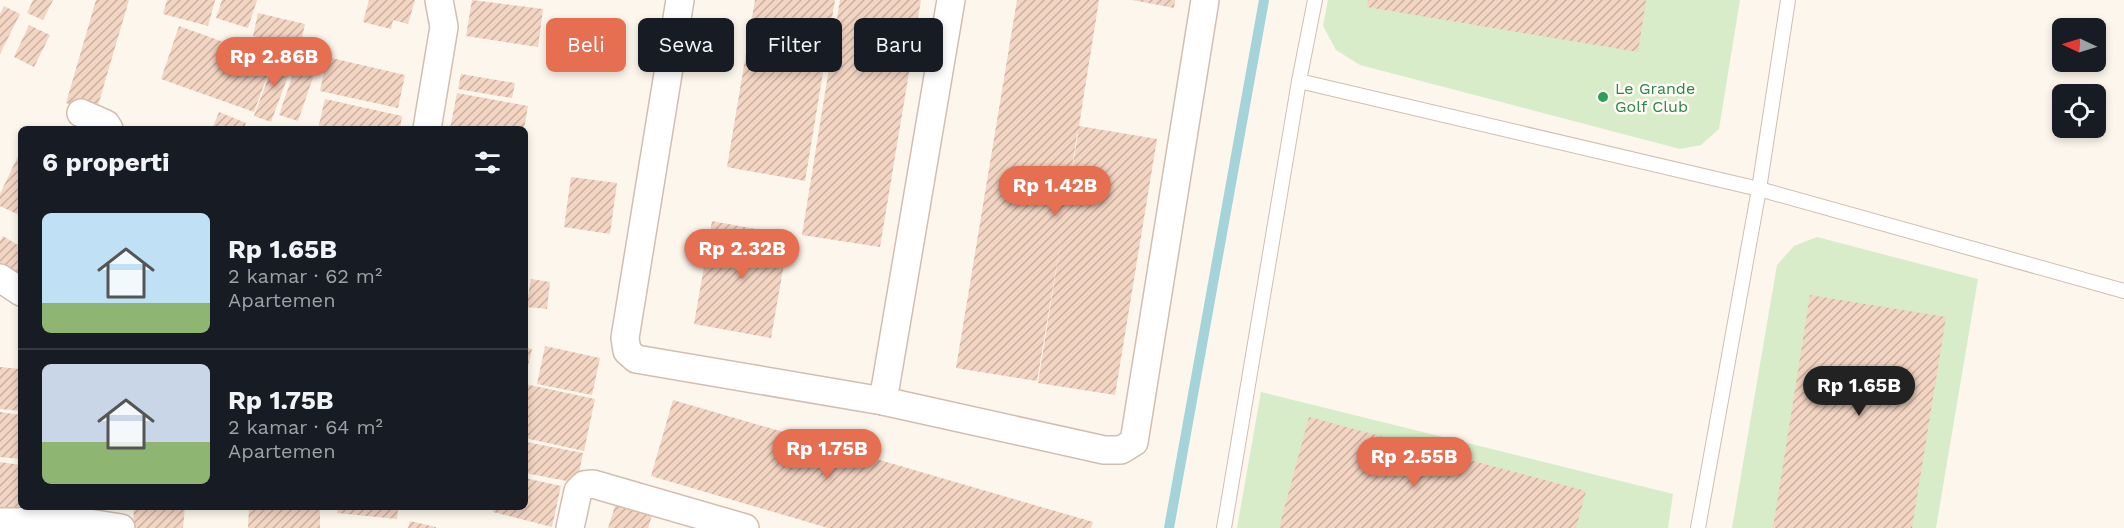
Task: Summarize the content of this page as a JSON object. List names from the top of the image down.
{
  "places": ["Le Grande Golf Club"],
  "north": "left",
  "page": {
    "chip": [
      "Beli",
      "Sewa",
      "Filter",
      "Baru"
    ],
    "price": [
      "Rp 2.86B",
      "Rp 1.42B",
      "Rp 2.32B",
      "Rp 1.65B",
      "Rp 1.75B",
      "Rp 2.55B"
    ],
    "heading": "6 properti",
    "list": [
      {
        "name": "Rp 1.65B",
        "note": "2 kamar · 62 m² · Apartemen"
      },
      {
        "name": "Rp 1.75B",
        "note": "2 kamar · 64 m² · Apartemen"
      }
    ]
  }
}
